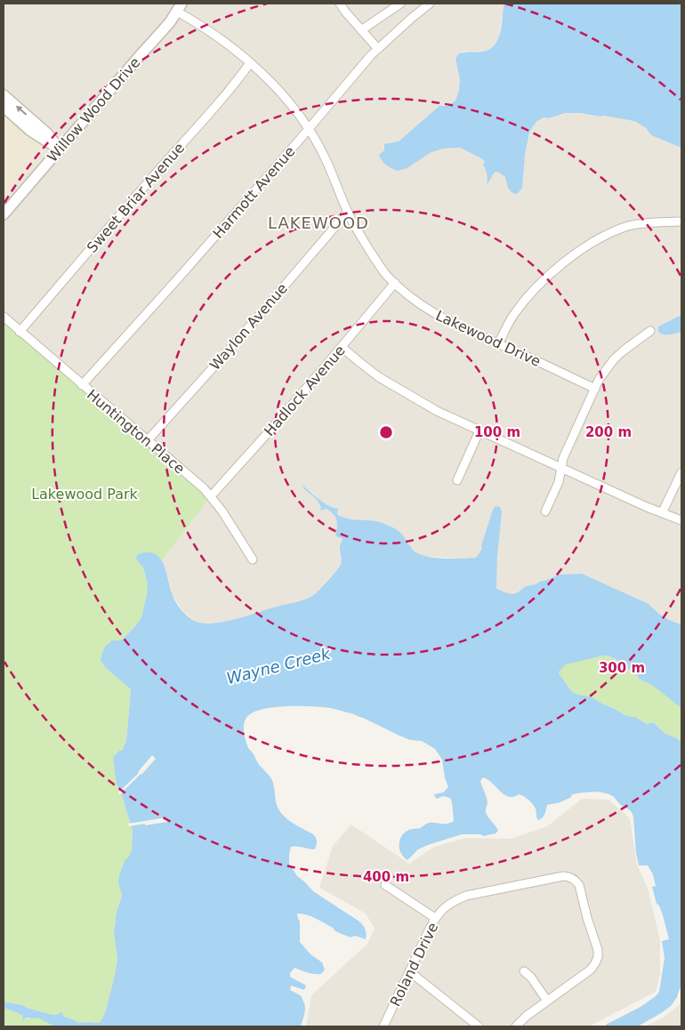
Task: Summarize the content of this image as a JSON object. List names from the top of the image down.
{
  "streets": {
    "street": [
      "Willow Wood Drive",
      "Harmott Avenue",
      "Sweet Briar Avenue",
      "Waylon Avenue",
      "Lakewood Drive",
      "Hadlock Avenue",
      "Huntington Place",
      "Roland Drive"
    ]
  },
  "crossings": [
    ["Willow Wood Drive", "Lakewood Drive"],
    ["Harmott Avenue", "Lakewood Drive"],
    ["Harmott Avenue", "Huntington Place"],
    ["Sweet Briar Avenue", "Lakewood Drive"],
    ["Sweet Briar Avenue", "Huntington Place"],
    ["Waylon Avenue", "Lakewood Drive"],
    ["Waylon Avenue", "Huntington Place"],
    ["Lakewood Drive", "Hadlock Avenue"],
    ["Hadlock Avenue", "Huntington Place"]
  ],
  "districts": ["LAKEWOOD"],
  "water": ["Wayne Creek"],
  "parks": ["Lakewood Park"],
  "rings": [
    "100 m",
    "200 m",
    "300 m",
    "400 m"
  ]
}
